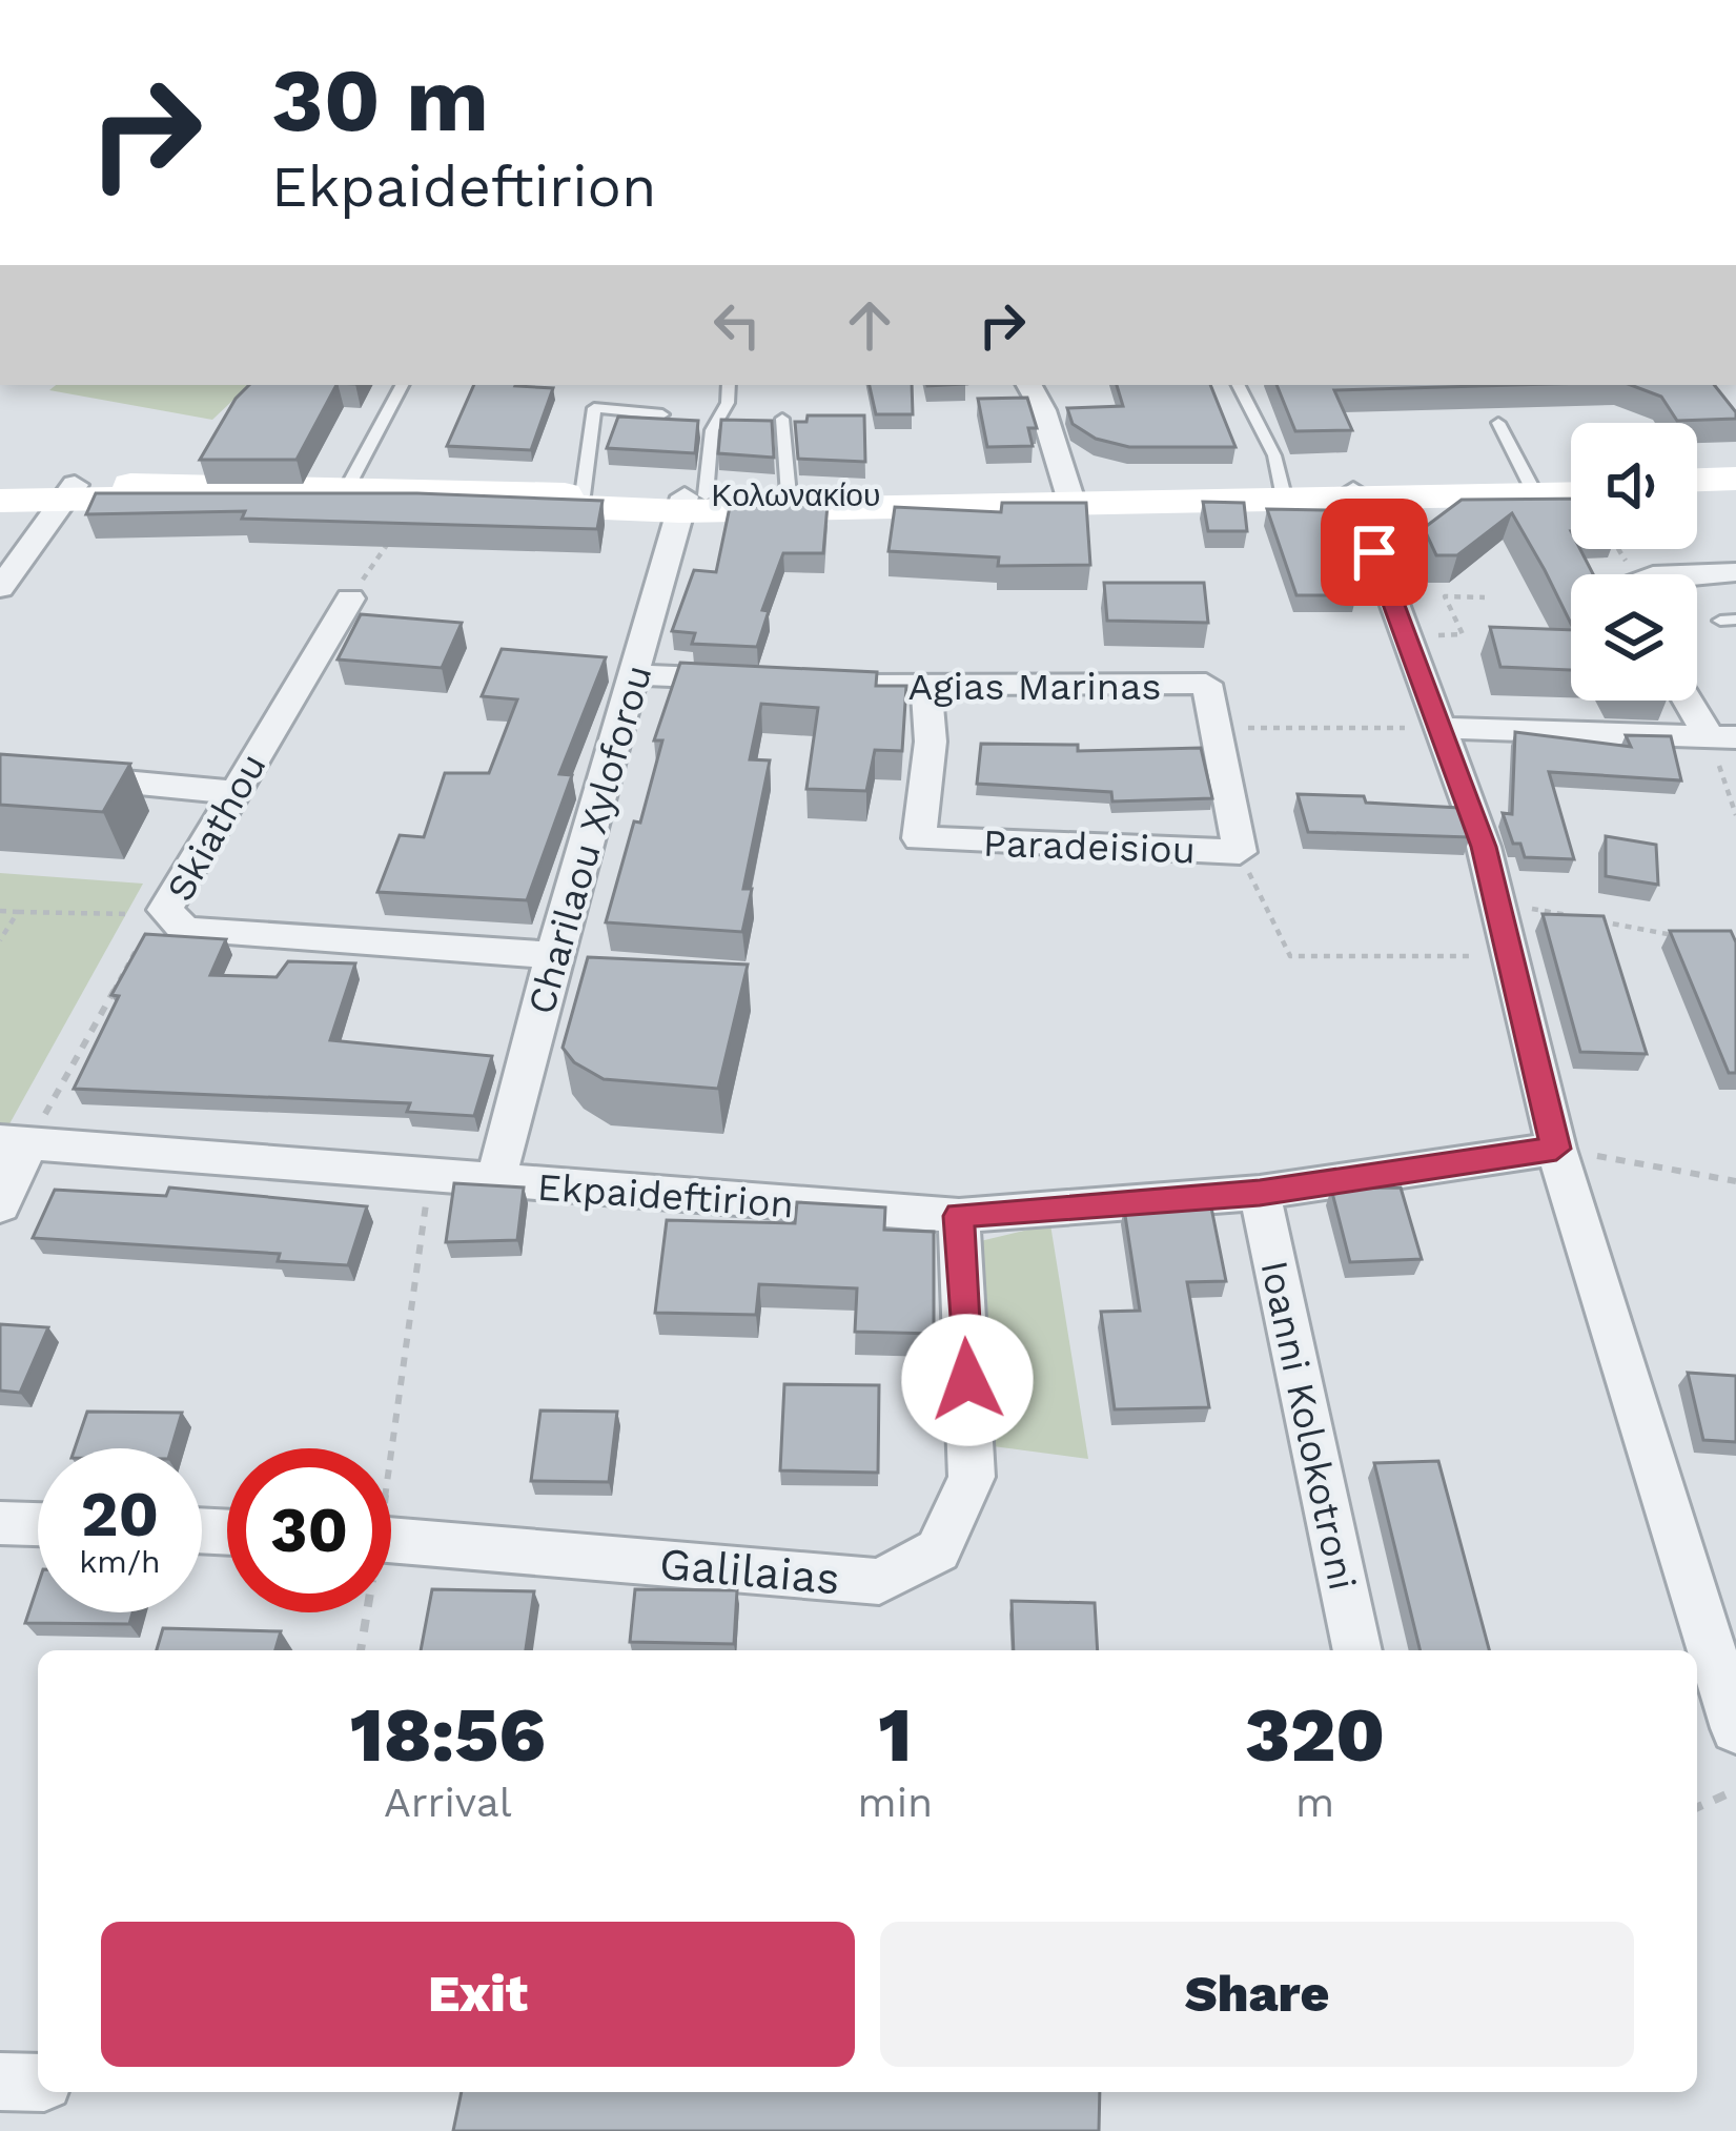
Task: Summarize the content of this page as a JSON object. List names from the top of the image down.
{
  "streets": {
    "main road": ["Κολωνακίου"],
    "street": [
      "Agias Marinas",
      "Skiathou",
      "Charilaou Xyloforou",
      "Paradeisiou",
      "Ekpaideftirion",
      "Ioanni Kolokotroni",
      "Galilaias"
    ]
  },
  "crossings": [
    ["Κολωνακίου", "Charilaou Xyloforou"],
    ["Agias Marinas", "Paradeisiou"],
    ["Skiathou", "Charilaou Xyloforou"],
    ["Charilaou Xyloforou", "Ekpaideftirion"],
    ["Ekpaideftirion", "Ioanni Kolokotroni"],
    ["Ekpaideftirion", "Galilaias"]
  ],
  "page": {
    "turn": ["30 m", "Ekpaideftirion"],
    "speed": "20 km/h",
    "limit": "30",
    "eta": [
      "18:56",
      "Arrival",
      "1",
      "min",
      "320",
      "m"
    ],
    "buttons": ["Exit", "Share"]
  }
}
